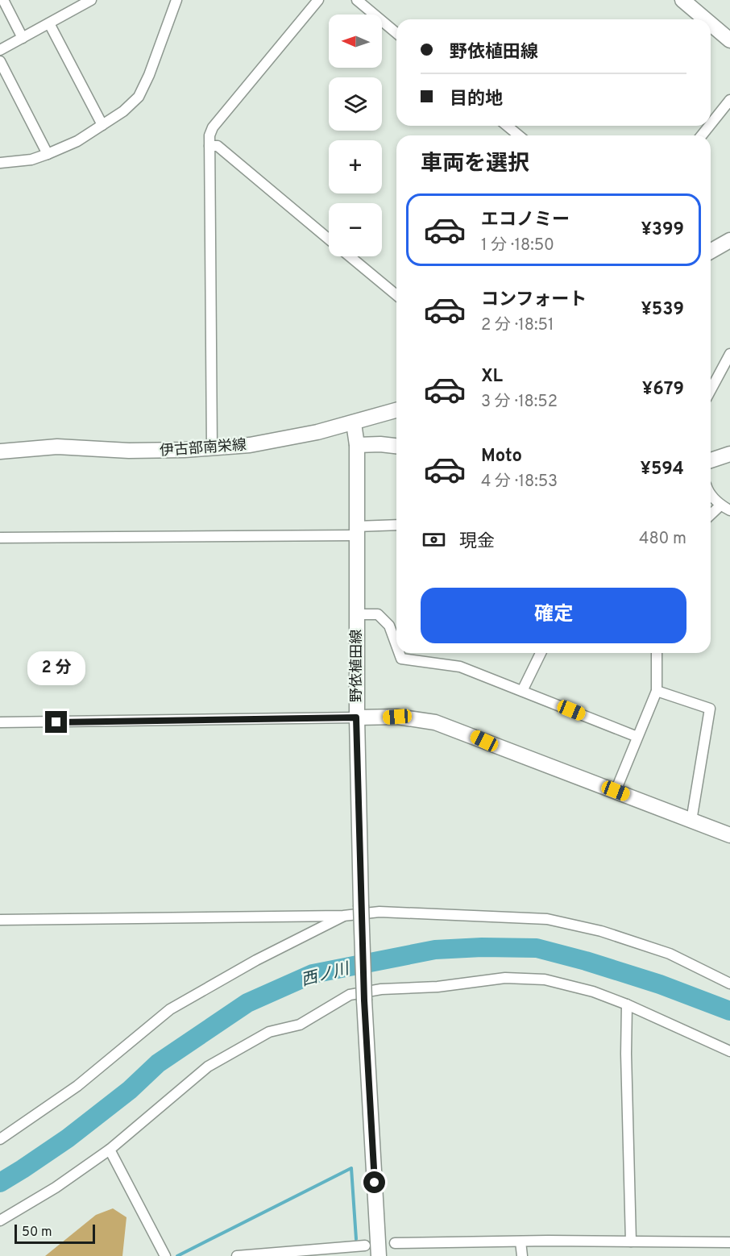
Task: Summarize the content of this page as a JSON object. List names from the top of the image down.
{
  "streets": {
    "main road": ["伊古部南栄線", "野依植田線"]
  },
  "crossings": [
    ["伊古部南栄線", "野依植田線"]
  ],
  "water": ["西ノ川"],
  "scale_bar": "50 m",
  "north": "left",
  "page": {
    "map_buttons": ["+", "−"],
    "banner": ["野依植田線", "目的地"],
    "heading": "車両を選択",
    "list": [
      {
        "name": "エコノミー",
        "note": "1 分 · 18:50",
        "value": "¥399"
      },
      {
        "name": "コンフォート",
        "note": "2 分 · 18:51",
        "value": "¥539"
      },
      {
        "name": "XL",
        "note": "3 分 · 18:52",
        "value": "¥679"
      },
      {
        "name": "Moto",
        "note": "4 分 · 18:53",
        "value": "¥594"
      }
    ],
    "pay": ["現金", "480 m"],
    "buttons": "確定",
    "bubble": "2 分",
    "scale": "50 m"
  }
}
